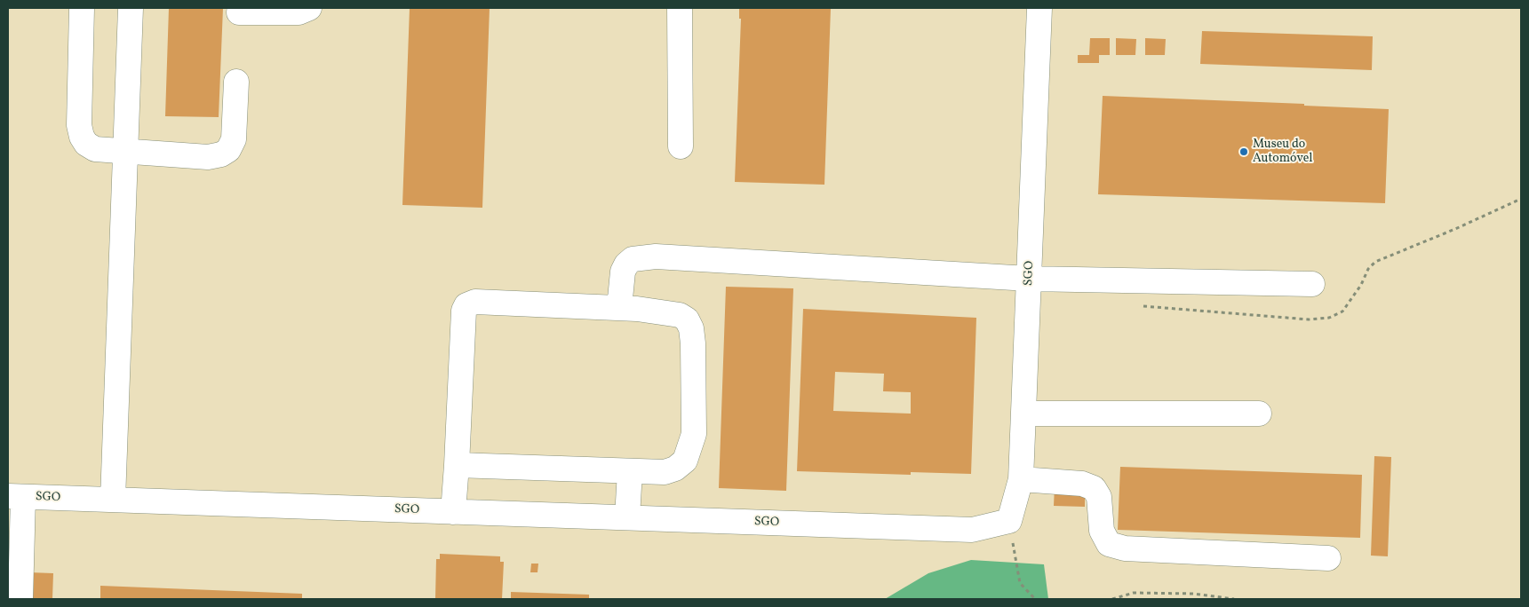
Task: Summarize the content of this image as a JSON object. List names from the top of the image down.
{
  "streets": {
    "lane": ["SGO"]
  },
  "places": ["Museu do Automóvel"]
}
